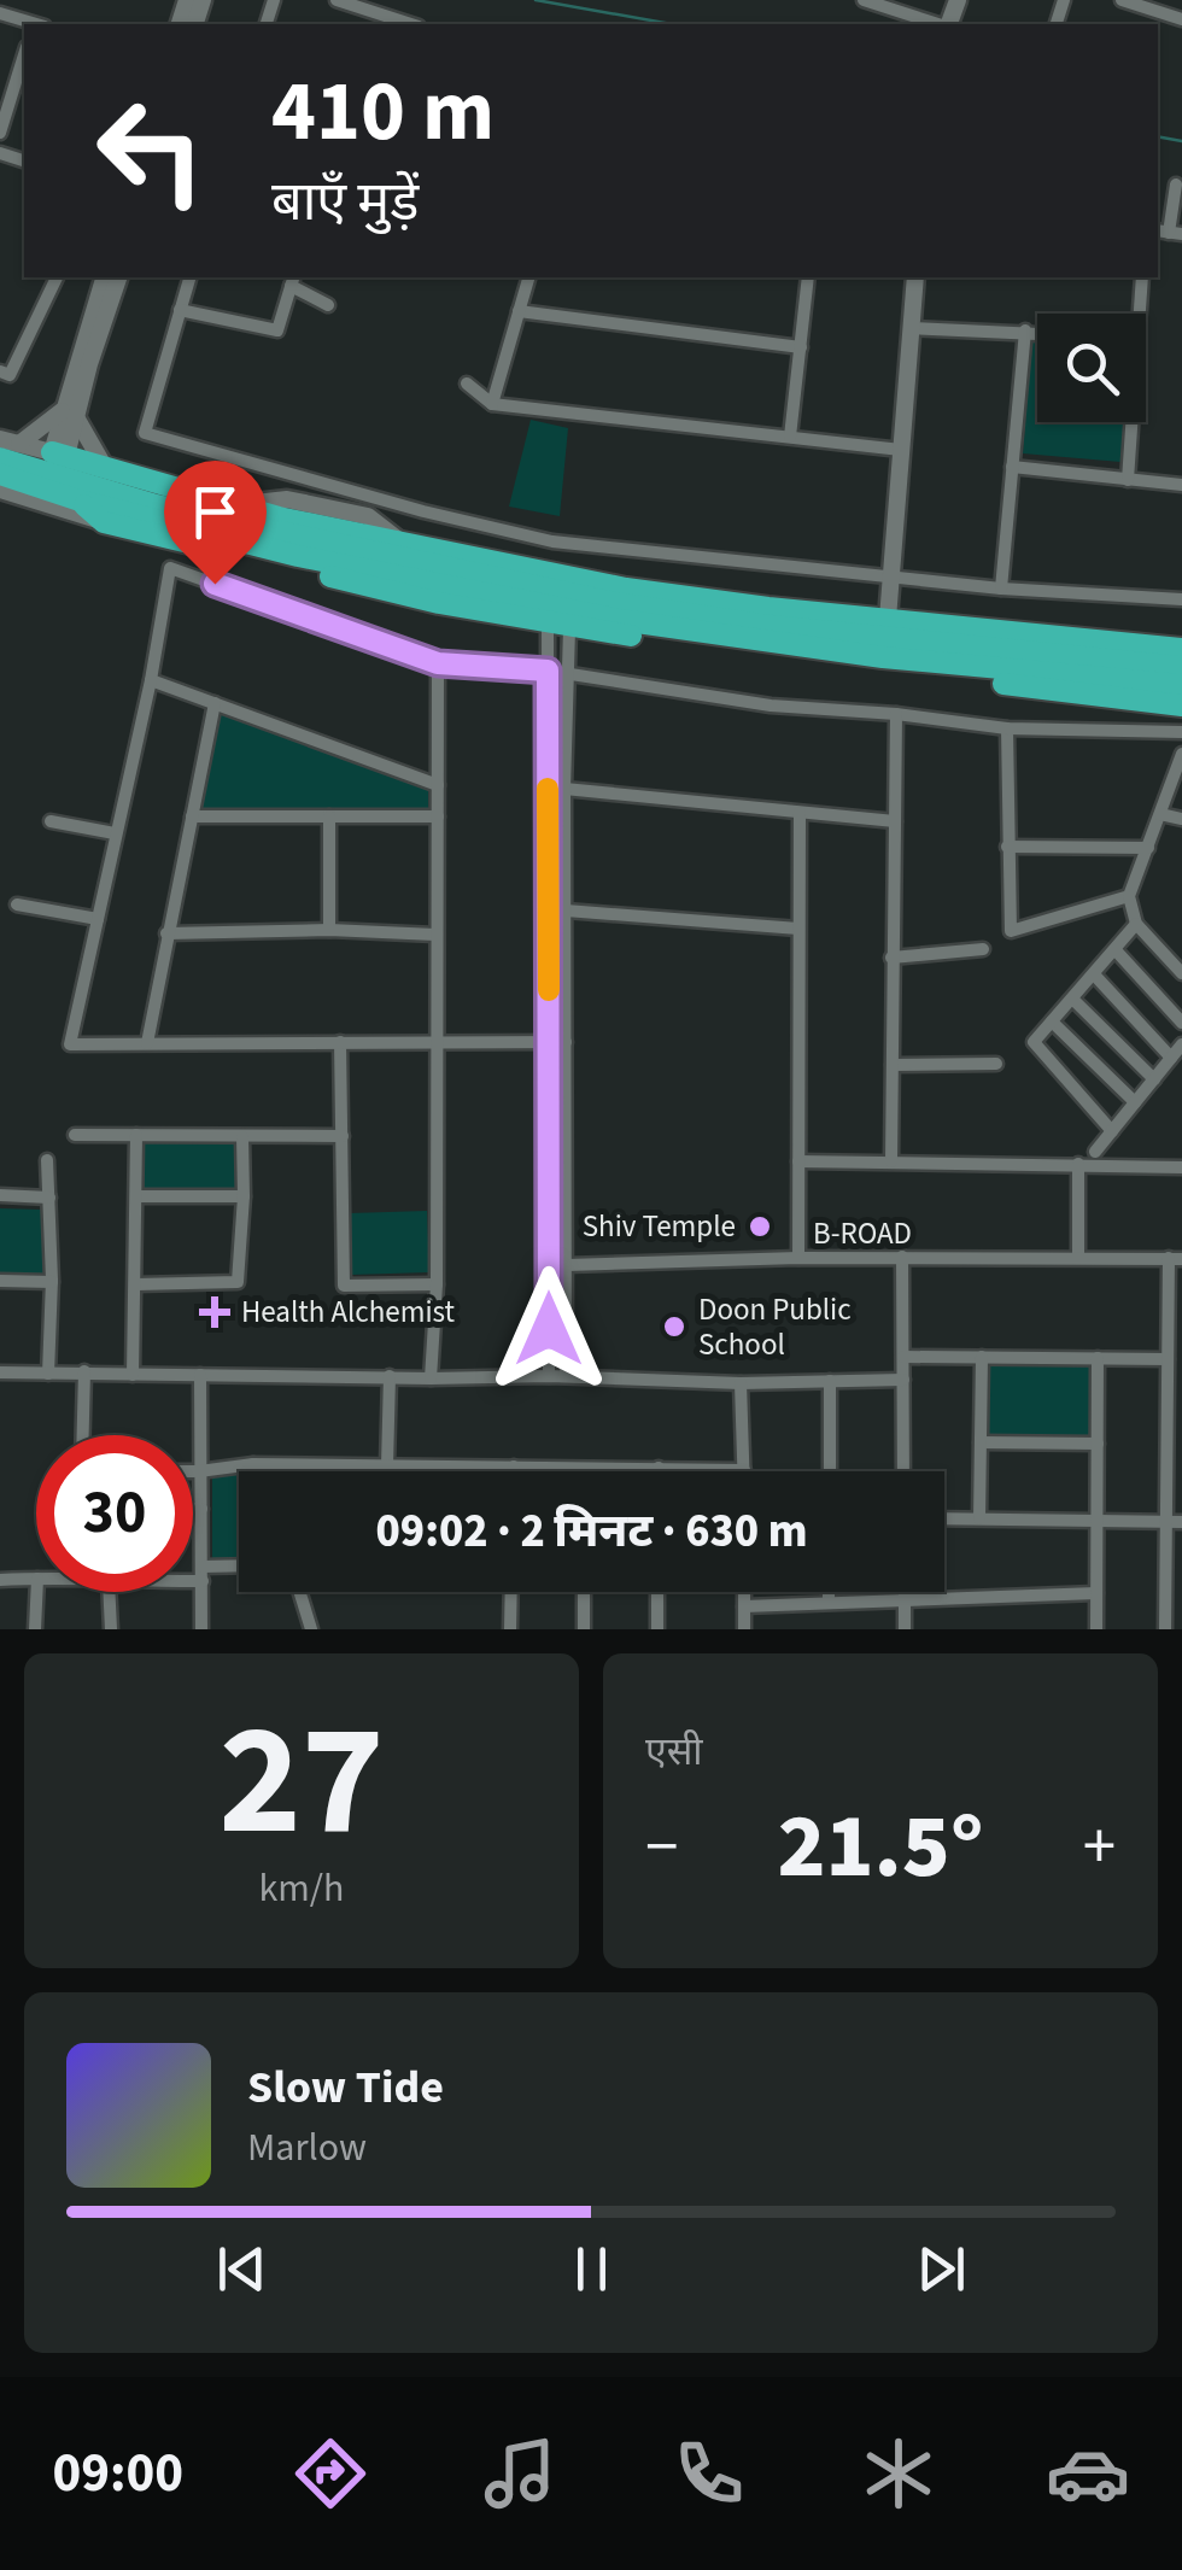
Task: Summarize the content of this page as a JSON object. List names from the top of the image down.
{
  "streets": {
    "street": ["B-ROAD"]
  },
  "places": {
    "other": ["Shiv Temple", "Doon Public School"],
    "health": ["Health Alchemist"]
  },
  "page": {
    "turn": ["410 m", "बाएँ मुड़ें"],
    "limit": "30",
    "trip": "09:02 · 2 मिनट · 630 m",
    "tile": [
      ["27", "km/h"],
      "एसी"
    ],
    "heat": ["−", "21.5°", "+"],
    "song": ["Slow Tide", "Marlow"],
    "tabs": "09:00"
  }
}
